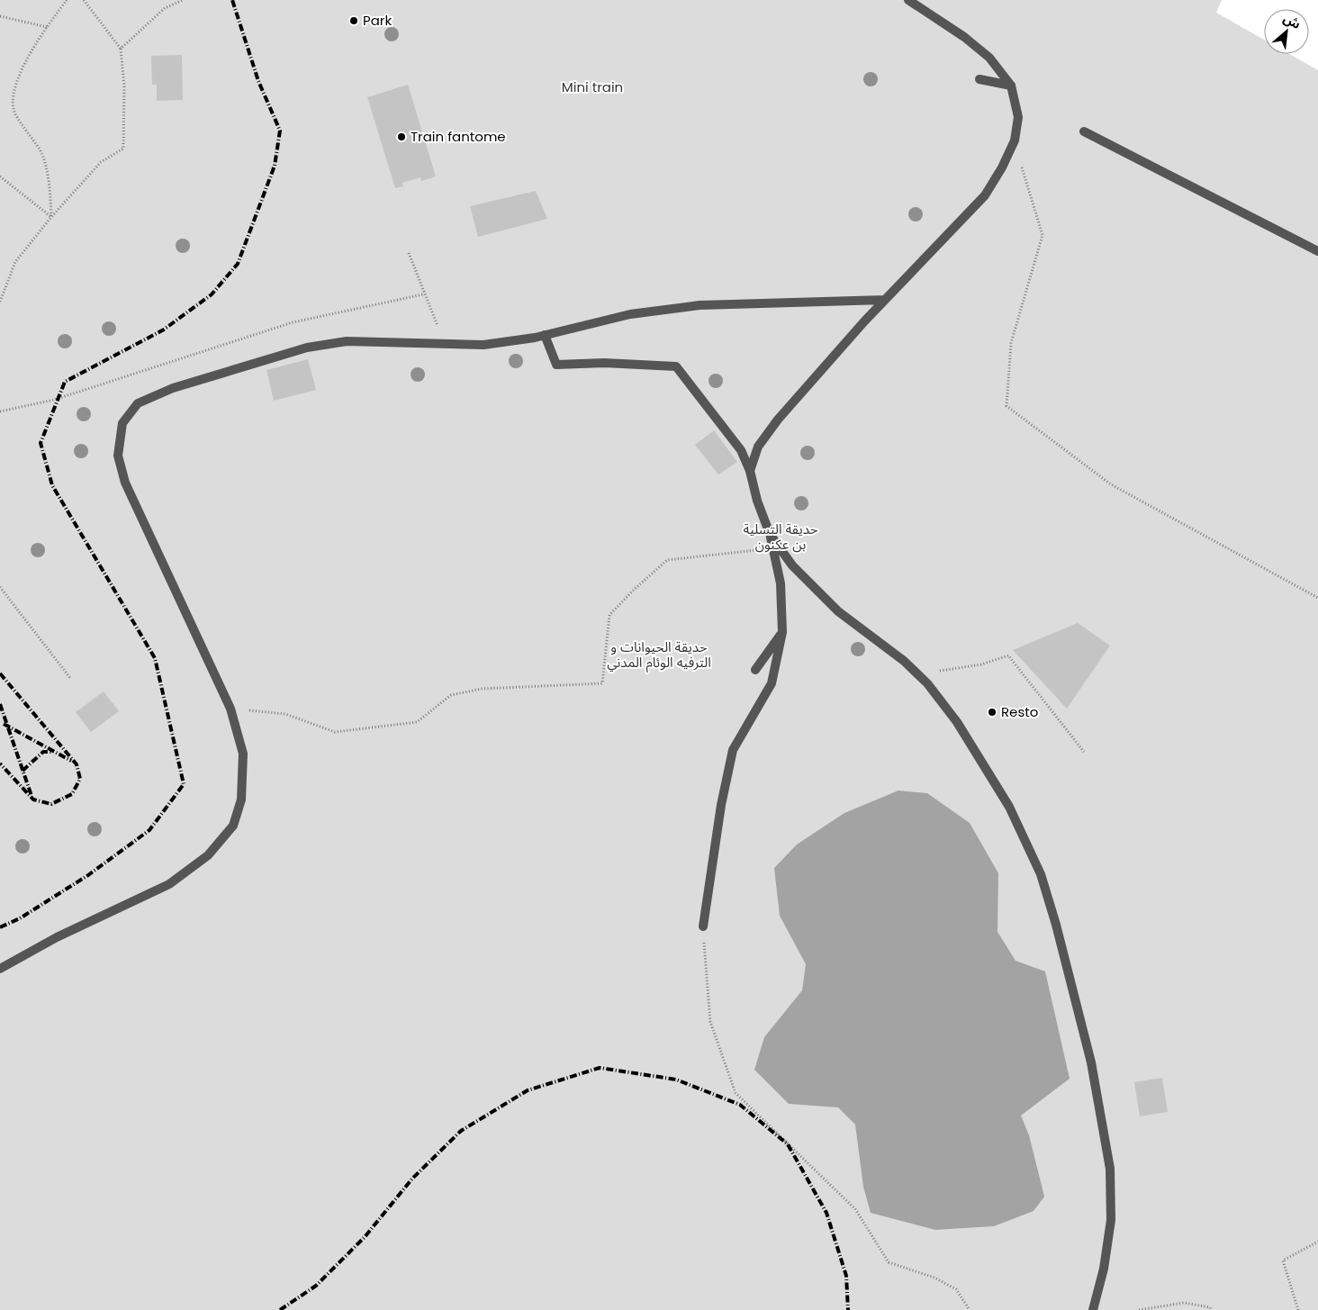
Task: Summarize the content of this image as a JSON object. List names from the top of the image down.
{
  "parks": ["Mini train", "حديقة التسلية بن عكنون", "حديقة الحيوانات و الترفيه الوئام المدني"],
  "places": ["Park", "Train fantome", "Resto"],
  "north": "top right"
}
